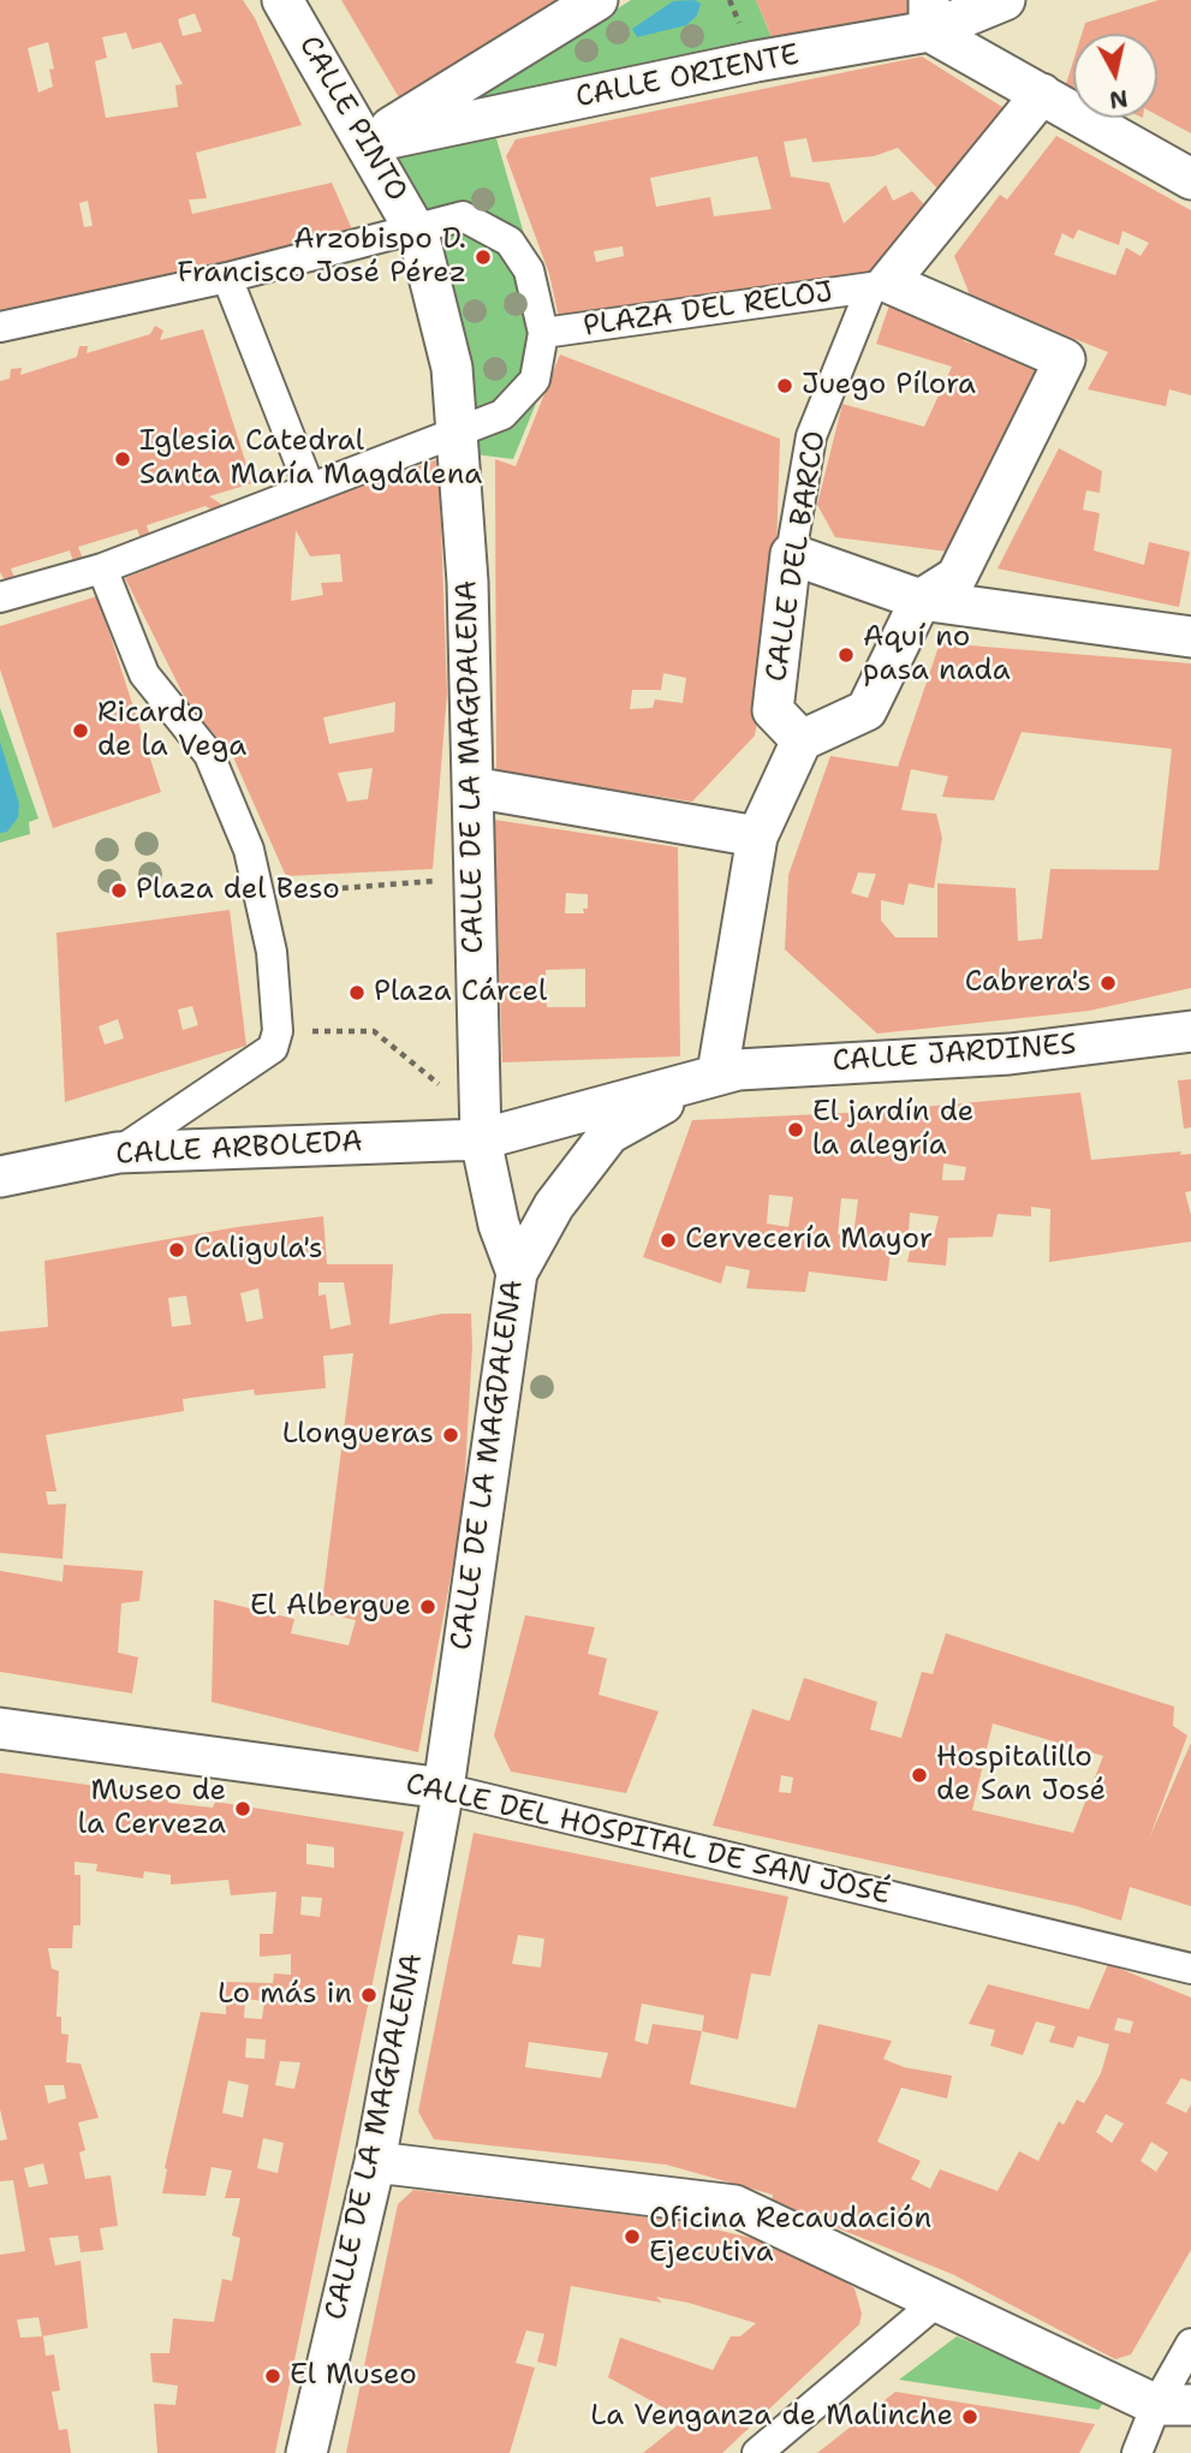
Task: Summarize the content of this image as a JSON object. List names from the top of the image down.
{
  "streets": {
    "street": [
      "CALLE ORIENTE",
      "CALLE PINTO",
      "PLAZA DEL RELOJ",
      "CALLE DEL BARCO",
      "CALLE DE LA MAGDALENA",
      "CALLE JARDINES",
      "CALLE ARBOLEDA",
      "CALLE DEL HOSPITAL DE SAN JOSÉ"
    ]
  },
  "crossings": [
    ["CALLE ORIENTE", "CALLE PINTO"],
    ["CALLE PINTO", "CALLE DE LA MAGDALENA"],
    ["PLAZA DEL RELOJ", "CALLE DEL BARCO"],
    ["CALLE DE LA MAGDALENA", "CALLE JARDINES"],
    ["CALLE DE LA MAGDALENA", "CALLE ARBOLEDA"],
    ["CALLE DE LA MAGDALENA", "CALLE DEL HOSPITAL DE SAN JOSÉ"],
    ["CALLE JARDINES", "CALLE ARBOLEDA"]
  ],
  "places": [
    "Arzobispo D. Francisco José Pérez",
    "Juego Pílora",
    "Iglesia Catedral Santa María Magdalena",
    "Aquí no pasa nada",
    "Ricardo de la Vega",
    "Plaza del Beso",
    "Cabrera's",
    "Plaza Cárcel",
    "El jardín de la alegría",
    "Cervecería Mayor",
    "Caligula's",
    "Llongueras",
    "El Albergue",
    "Hospitalillo de San José",
    "Museo de la Cerveza",
    "Lo más in",
    "Oficina Recaudación Ejecutiva",
    "El Museo",
    "La Venganza de Malinche"
  ],
  "north": "bottom"
}
